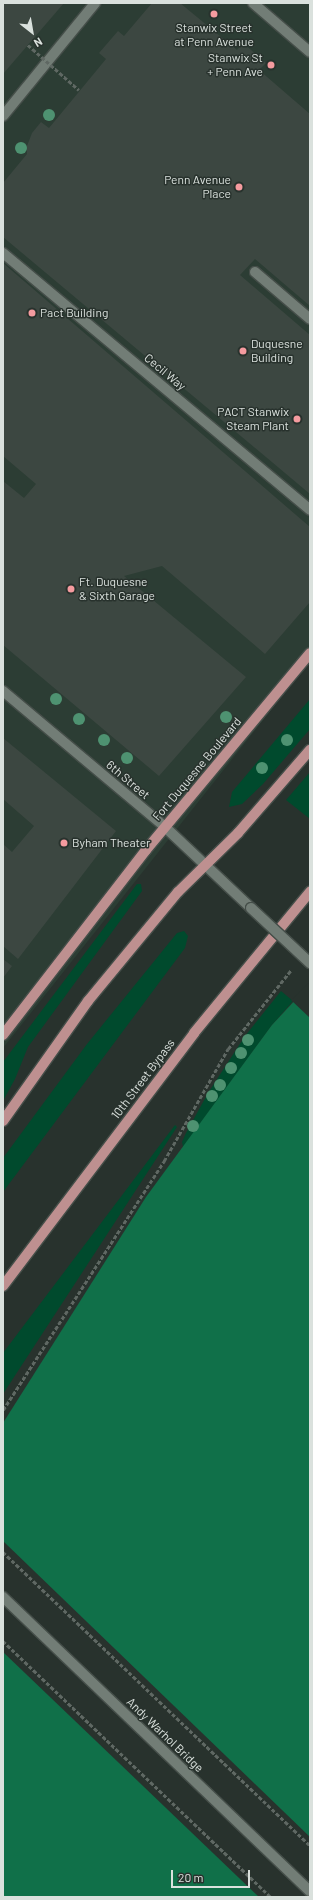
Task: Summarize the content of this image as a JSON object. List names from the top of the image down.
{
  "streets": {
    "main road": ["Fort Duquesne Boulevard", "10th Street Bypass"],
    "street": ["Cecil Way", "6th Street", "Andy Warhol Bridge"]
  },
  "crossings": [
    ["Fort Duquesne Boulevard", "6th Street"]
  ],
  "places": [
    "Stanwix Street at Penn Avenue",
    "Stanwix St + Penn Ave",
    "Penn Avenue Place",
    "Pact Building",
    "Duquesne Building",
    "PACT Stanwix Steam Plant",
    "Ft. Duquesne & Sixth Garage",
    "Byham Theater"
  ],
  "scale_bar": "20 m",
  "north": "bottom right"
}
